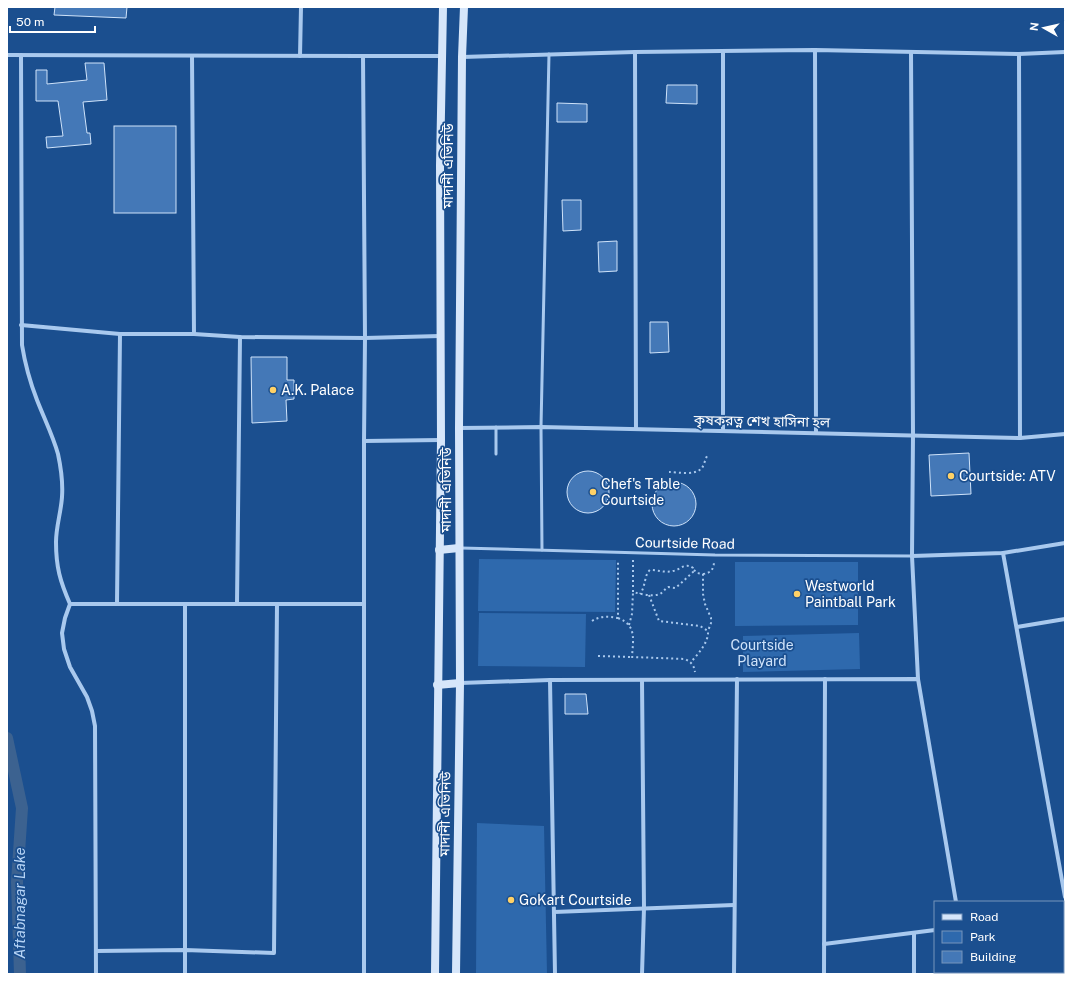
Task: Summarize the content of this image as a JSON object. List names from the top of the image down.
{
  "streets": {
    "main road": ["মাদানী এভিনিউ"],
    "street": ["কৃষকরত্ন শেখ হাসিনা হল"],
    "lane": ["Courtside Road"]
  },
  "crossings": [
    ["মাদানী এভিনিউ", "কৃষকরত্ন শেখ হাসিনা হল"],
    ["মাদানী এভিনিউ", "Courtside Road"]
  ],
  "water": ["Aftabnagar Lake"],
  "parks": ["Courtside Playard"],
  "places": [
    "A.K. Palace",
    "Courtside: ATV",
    "Chef's Table Courtside",
    "Westworld Paintball Park",
    "GoKart Courtside"
  ],
  "legend": ["Road", "Park", "Building"],
  "scale_bar": "50 m",
  "north": "left"
}
